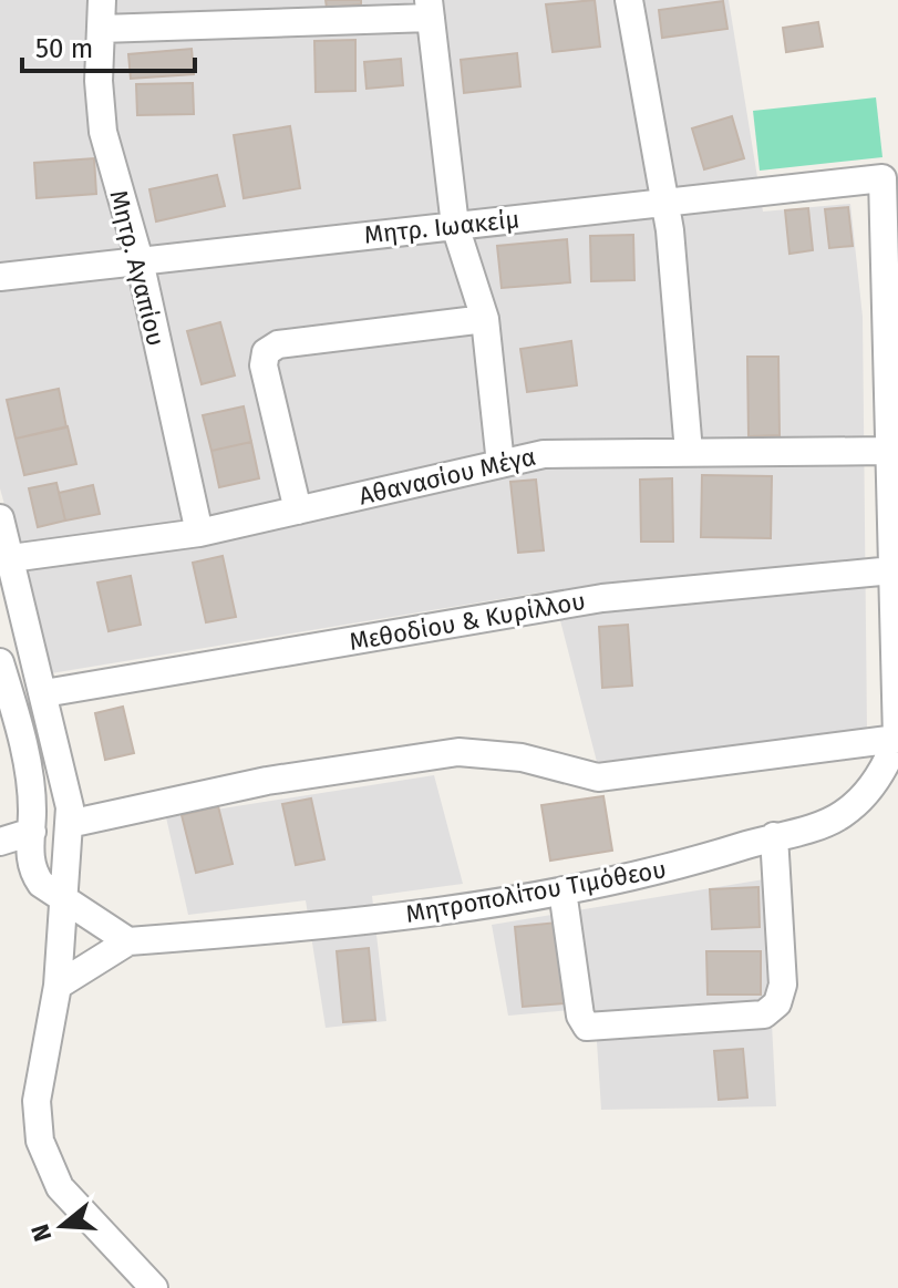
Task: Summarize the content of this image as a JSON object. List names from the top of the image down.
{
  "streets": {
    "street": [
      "Μητρ. Ιωακείμ",
      "Μητρ. Αγαπίου",
      "Αθανασίου Μέγα",
      "Μεθοδίου & Κυρίλλου",
      "Μητροπολίτου Τιμόθεου"
    ]
  },
  "crossings": [
    ["Μητρ. Ιωακείμ", "Μητρ. Αγαπίου"],
    ["Μητρ. Ιωακείμ", "Αθανασίου Μέγα"],
    ["Μητρ. Αγαπίου", "Αθανασίου Μέγα"]
  ],
  "scale_bar": "50 m",
  "north": "left"
}
